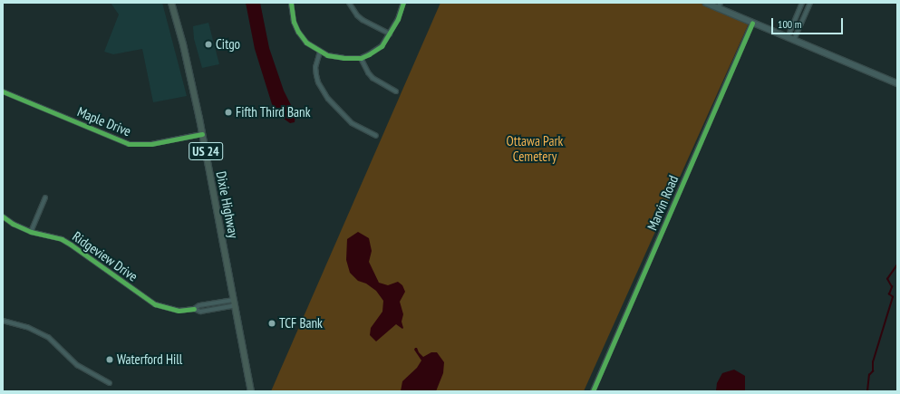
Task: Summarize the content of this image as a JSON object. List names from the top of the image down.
{
  "streets": {
    "main road": ["US 24", "Dixie Highway"],
    "street": ["Maple Drive", "Marvin Road", "Ridgeview Drive"]
  },
  "crossings": [
    ["Maple Drive", "Dixie Highway"],
    ["Dixie Highway", "Ridgeview Drive"]
  ],
  "parks": ["Ottawa Park Cemetery"],
  "places": [
    "Citgo",
    "Fifth Third Bank",
    "TCF Bank",
    "Waterford Hill"
  ],
  "scale_bar": "100 m"
}
